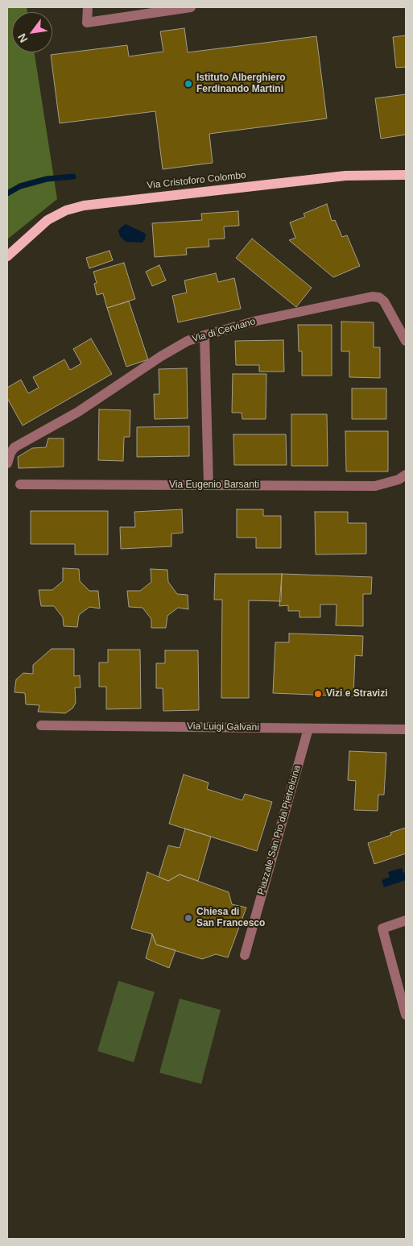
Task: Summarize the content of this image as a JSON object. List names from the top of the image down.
{
  "streets": {
    "main road": ["Via Cristoforo Colombo"],
    "street": [
      "Via di Cerviano",
      "Via Eugenio Barsanti",
      "Via Luigi Galvani",
      "Piazzale San Pio da Pietrelcina"
    ]
  },
  "crossings": [
    ["Via Luigi Galvani", "Piazzale San Pio da Pietrelcina"]
  ],
  "places": ["Istituto Alberghiero Ferdinando Martini", "Vizi e Stravizi", "Chiesa di San Francesco"],
  "north": "bottom left"
}
